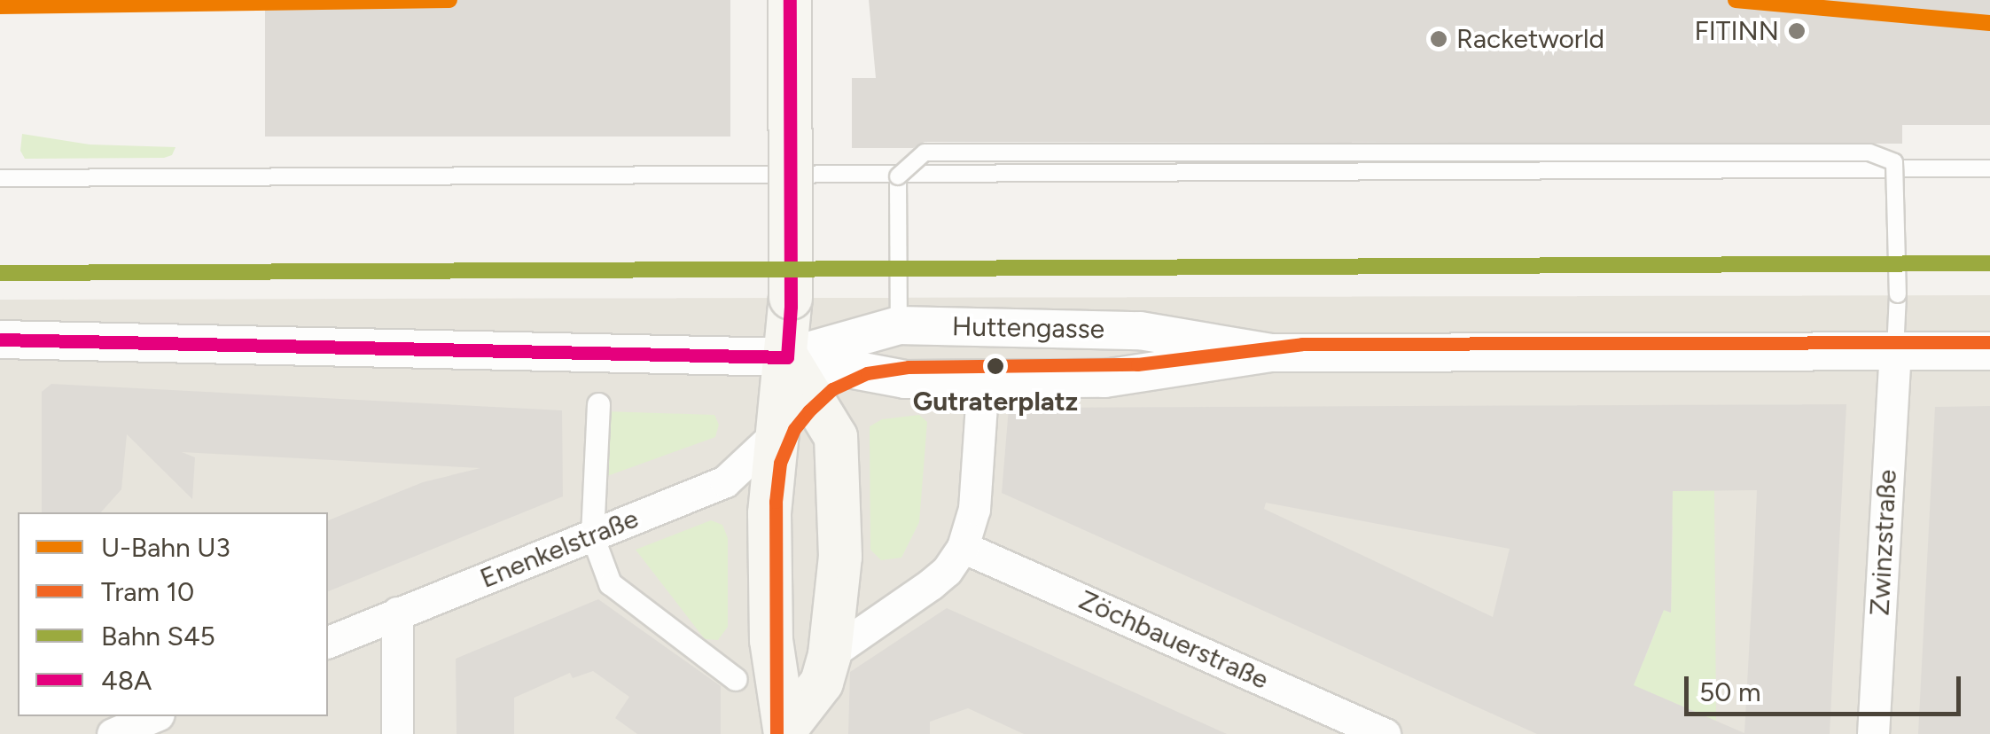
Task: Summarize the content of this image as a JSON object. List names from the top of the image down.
{
  "streets": {
    "street": [
      "Huttengasse",
      "Zwinzstraße",
      "Enenkelstraße",
      "Zöchbauerstraße"
    ]
  },
  "crossings": [
    ["Huttengasse", "Zwinzstraße"]
  ],
  "places": ["FITINN", "Racketworld", "Gutraterplatz"],
  "lines": [
    "metro line U3",
    "transit line 48A",
    "rail line S45",
    "tram line 10"
  ],
  "legend": [
    "U-Bahn U3",
    "Tram 10",
    "Bahn S45",
    "48A"
  ],
  "scale_bar": "50 m"
}
